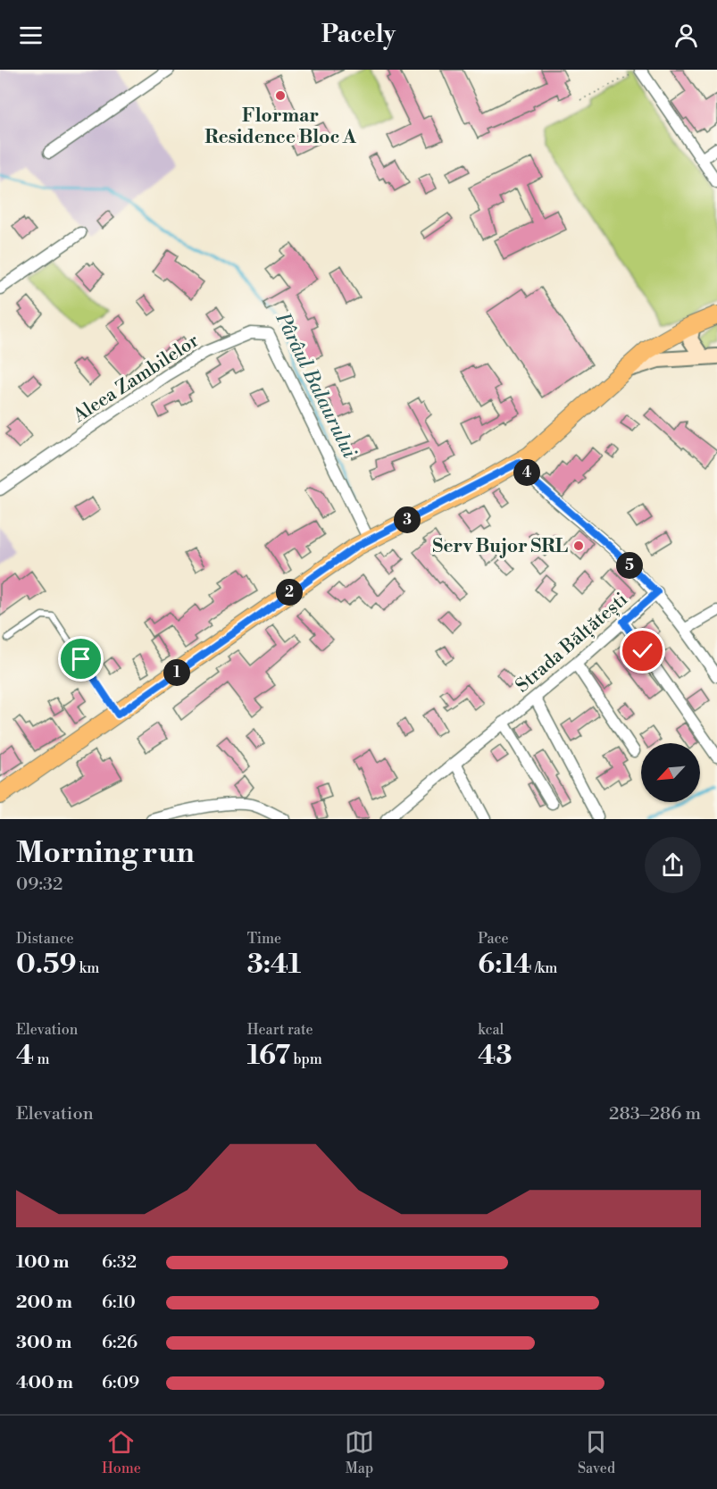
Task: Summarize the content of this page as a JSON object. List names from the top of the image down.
{
  "streets": {
    "street": ["Aleea Zambilelor", "Strada Bălțătești"]
  },
  "water": ["Pârâul Balaurului"],
  "places": ["Flormar Residence Bloc A", "Serv Bujor SRL"],
  "north": "bottom left",
  "page": {
    "header": "Pacely",
    "pins": [
      "4",
      "3",
      "5",
      "2",
      "1"
    ],
    "heading": ["Morning run", "09:32"],
    "stats": [
      ["Distance", "0.59 km"],
      ["Time", "3:41"],
      ["Pace", "6:14 /km"],
      ["Elevation", "4 m"],
      ["Heart rate", "167 bpm"],
      ["kcal", "43"]
    ],
    "chart": ["Elevation", "283–286 m"],
    "list": [
      {
        "name": "100 m",
        "note": "6:32"
      },
      {
        "name": "200 m",
        "note": "6:10"
      },
      {
        "name": "300 m",
        "note": "6:26"
      },
      {
        "name": "400 m",
        "note": "6:09"
      }
    ],
    "tabs": ["Home", "Map", "Saved"]
  }
}
